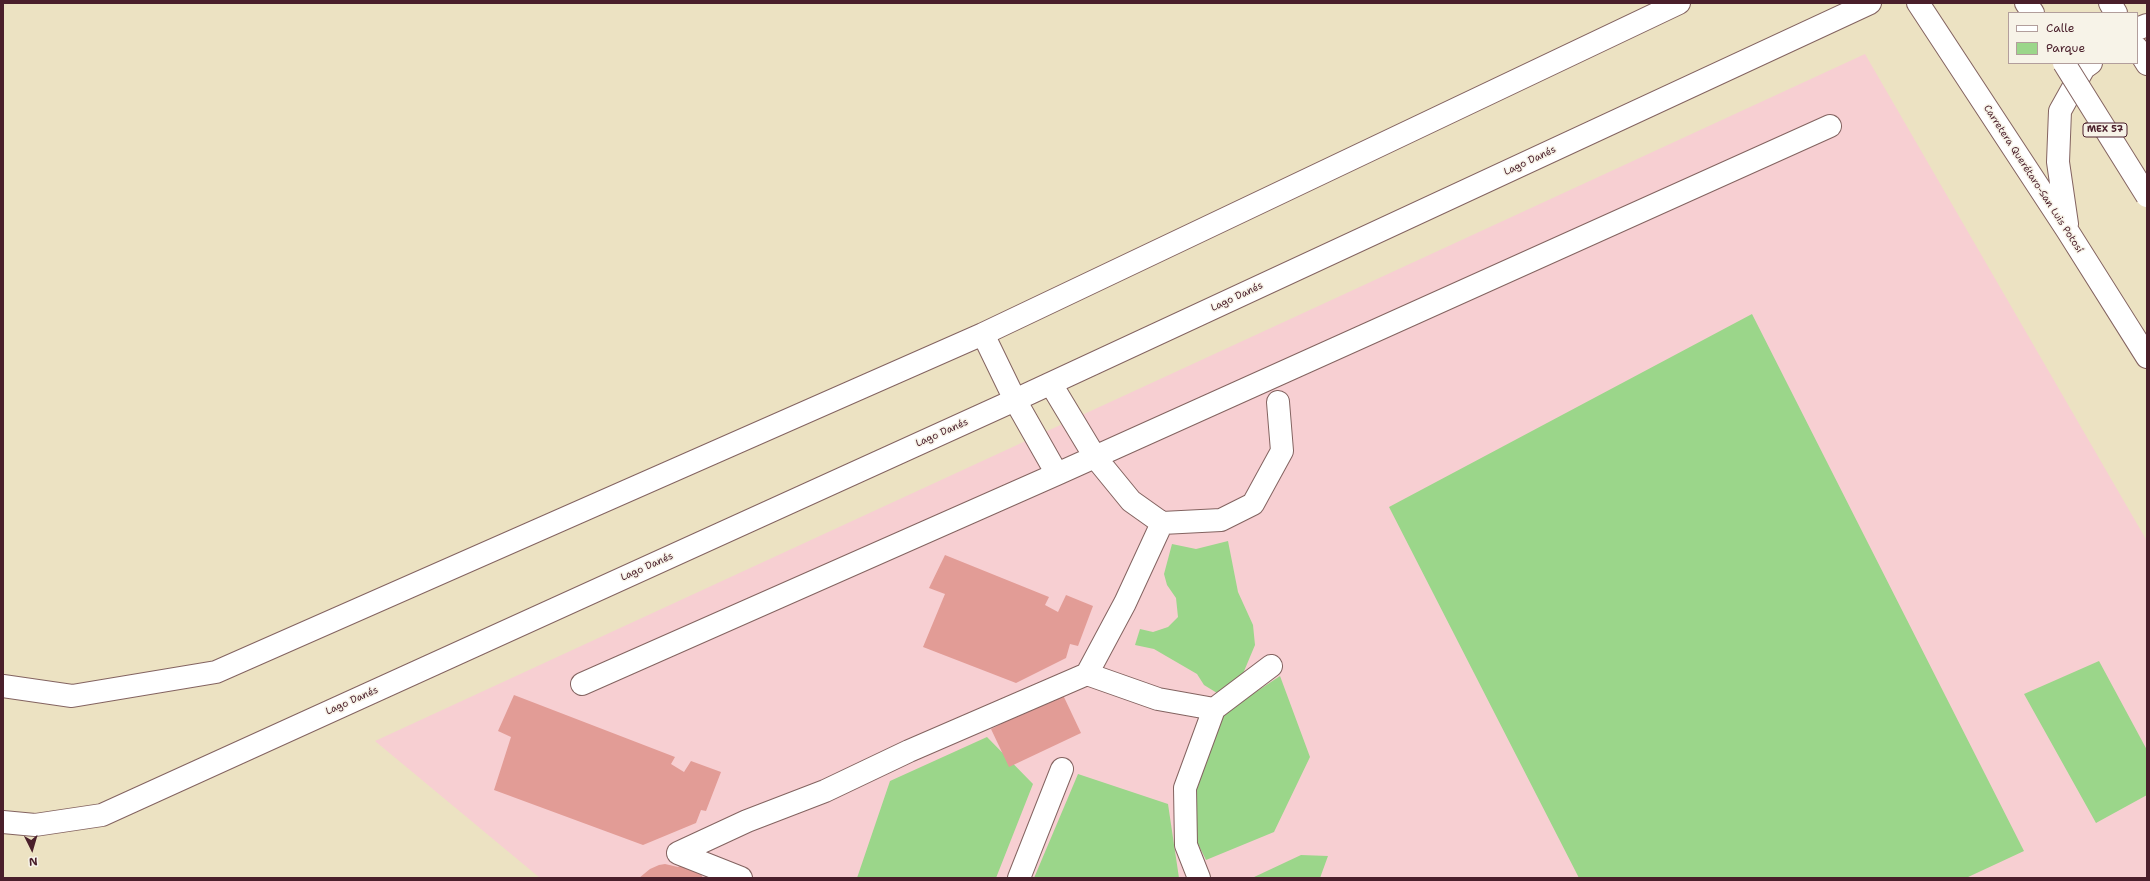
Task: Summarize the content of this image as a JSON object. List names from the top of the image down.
{
  "streets": {
    "main road": ["MEX 57", "Lago Danés", "Carretera Querétaro-San Luis Potosí"]
  },
  "legend": ["Calle", "Parque"],
  "north": "bottom"
}
